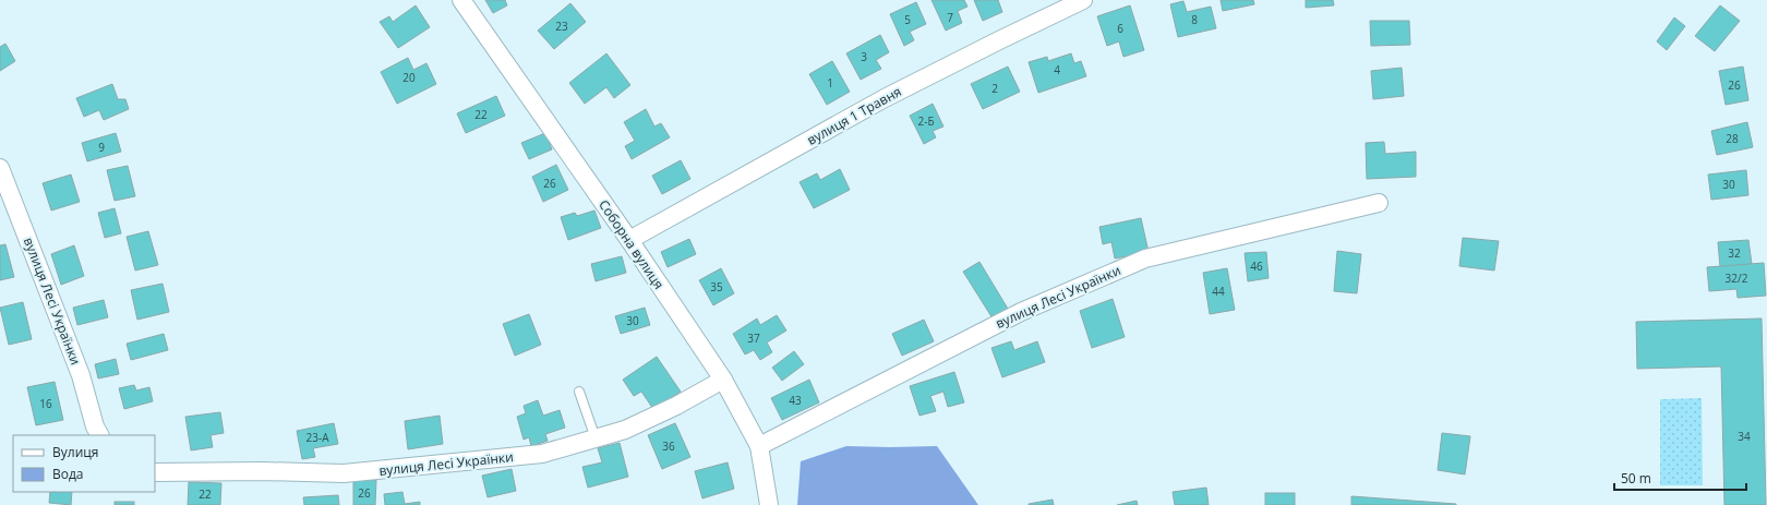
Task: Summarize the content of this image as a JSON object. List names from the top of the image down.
{
  "streets": {
    "street": ["вулиця 1 Травня", "Соборна вулиця", "вулиця Лесі Українки"]
  },
  "crossings": [
    ["вулиця 1 Травня", "Соборна вулиця"],
    ["Соборна вулиця", "вулиця Лесі Українки"]
  ],
  "house_numbers": [
    "7",
    "5",
    "8",
    "23",
    "6",
    "3",
    "4",
    "20",
    "1",
    "26",
    "2",
    "22",
    "2-Б",
    "28",
    "9",
    "26",
    "30",
    "32",
    "46",
    "32/2",
    "35",
    "44",
    "30",
    "37",
    "43",
    "16",
    "34",
    "23-А",
    "36",
    "26",
    "22"
  ],
  "legend": ["Вулиця", "Вода"],
  "scale_bar": "50 m"
}
